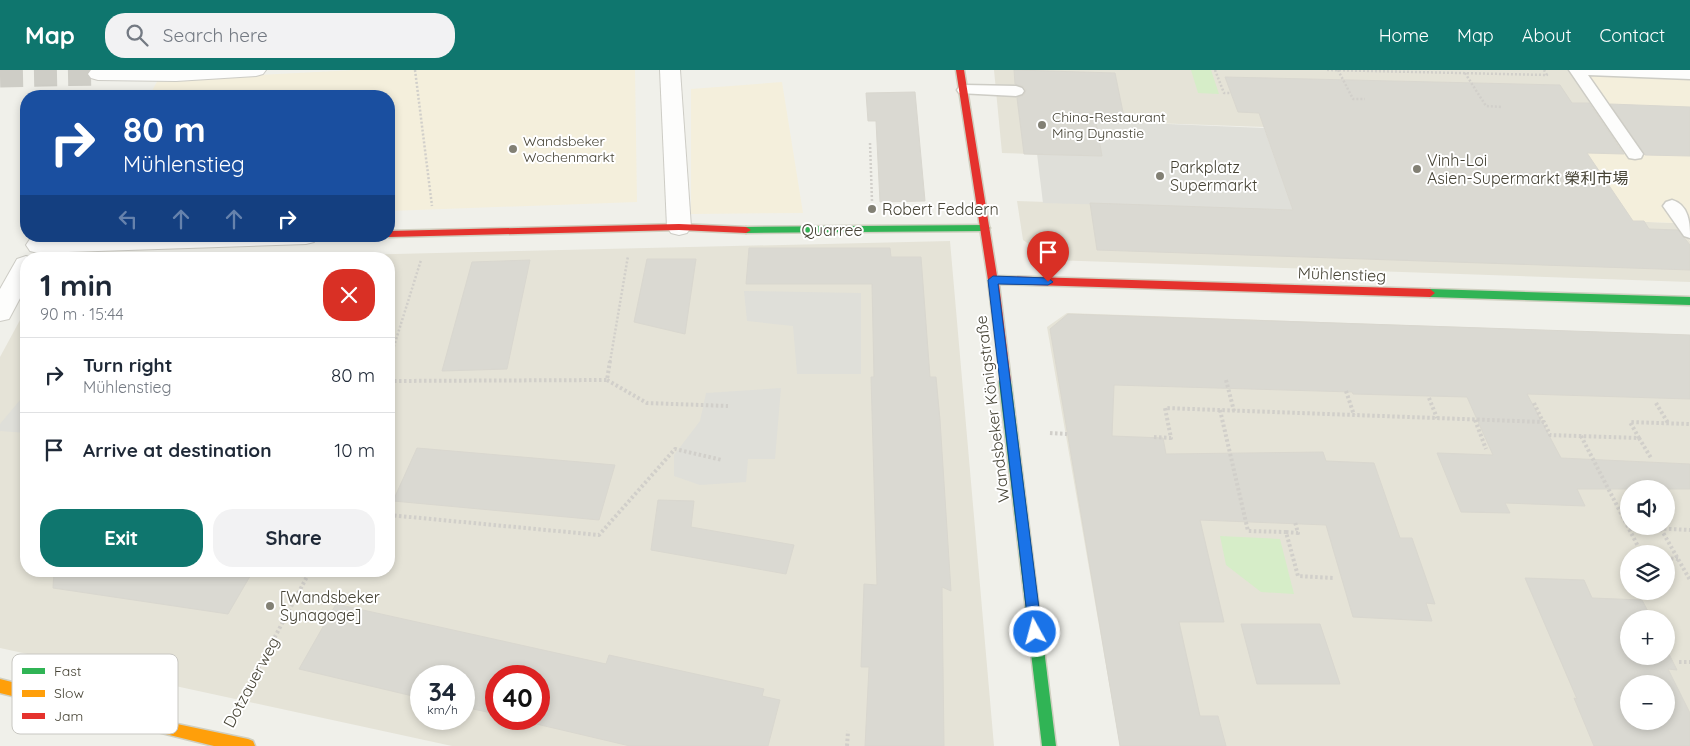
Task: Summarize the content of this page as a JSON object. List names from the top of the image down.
{
  "streets": {
    "street": ["Quarree", "Mühlenstieg", "Wandsbeker Königstraße"],
    "path": ["Dotzauerweg"]
  },
  "crossings": [
    ["Quarree", "Wandsbeker Königstraße"],
    ["Mühlenstieg", "Wandsbeker Königstraße"]
  ],
  "places": [
    "China-Restaurant Ming Dynastie",
    "Wandsbeker Wochenmarkt",
    "Vinh-Loi Asien-Supermarkt 榮利市場",
    "Parkplatz Supermarkt",
    "Robert Feddern",
    "[Wandsbeker Synagoge]"
  ],
  "legend": ["Fast", "Slow", "Jam"],
  "page": {
    "header": "Map",
    "search": "Search here",
    "nav": [
      "Home",
      "Map",
      "About",
      "Contact"
    ],
    "turn": ["80 m", "Mühlenstieg"],
    "heading": ["1 min", "90 m · 15:44"],
    "list": [
      {
        "name": "Turn right",
        "note": "Mühlenstieg",
        "value": "80 m"
      },
      {
        "name": "Arrive at destination",
        "value": "10 m"
      }
    ],
    "map_buttons": ["+", "−"],
    "buttons": ["Exit", "Share"],
    "speed": "34 km/h",
    "limit": "40"
  }
}
